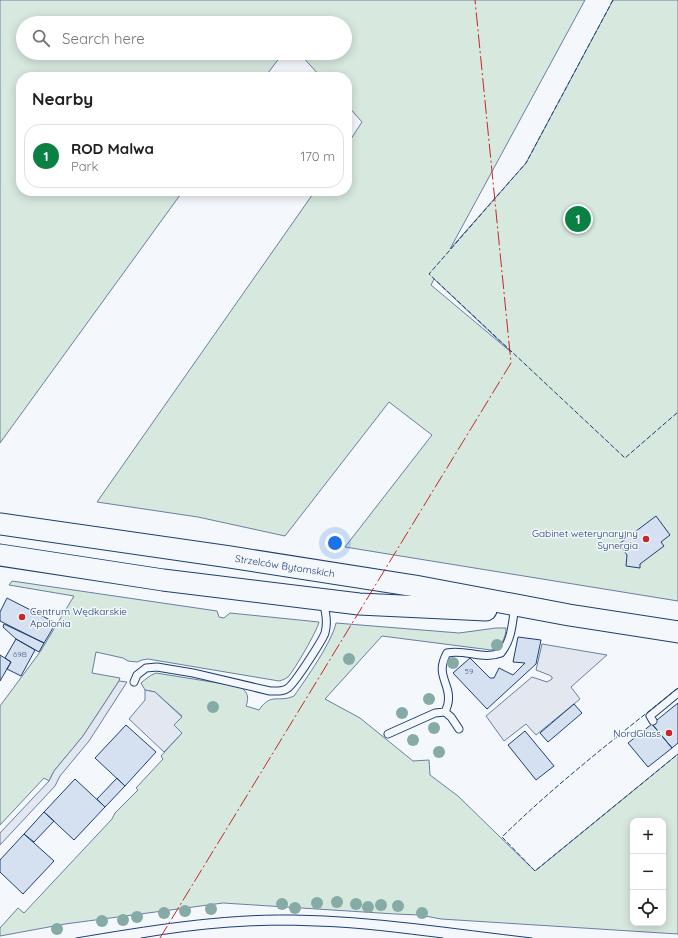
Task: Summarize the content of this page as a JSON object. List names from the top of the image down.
{
  "streets": {
    "main road": ["Strzelców Bytomskich"]
  },
  "places": ["Gabinet weterynaryjny Synergia", "Centrum Wędkarskie Apolonia", "NordGlass"],
  "house_numbers": ["69B", "59"],
  "page": {
    "search": "Search here",
    "heading": "Nearby",
    "list": [
      {
        "mark": "1",
        "name": "ROD Malwa",
        "note": "Park",
        "value": "170 m"
      }
    ],
    "pins": "1",
    "map_buttons": ["+", "−"]
  }
}
